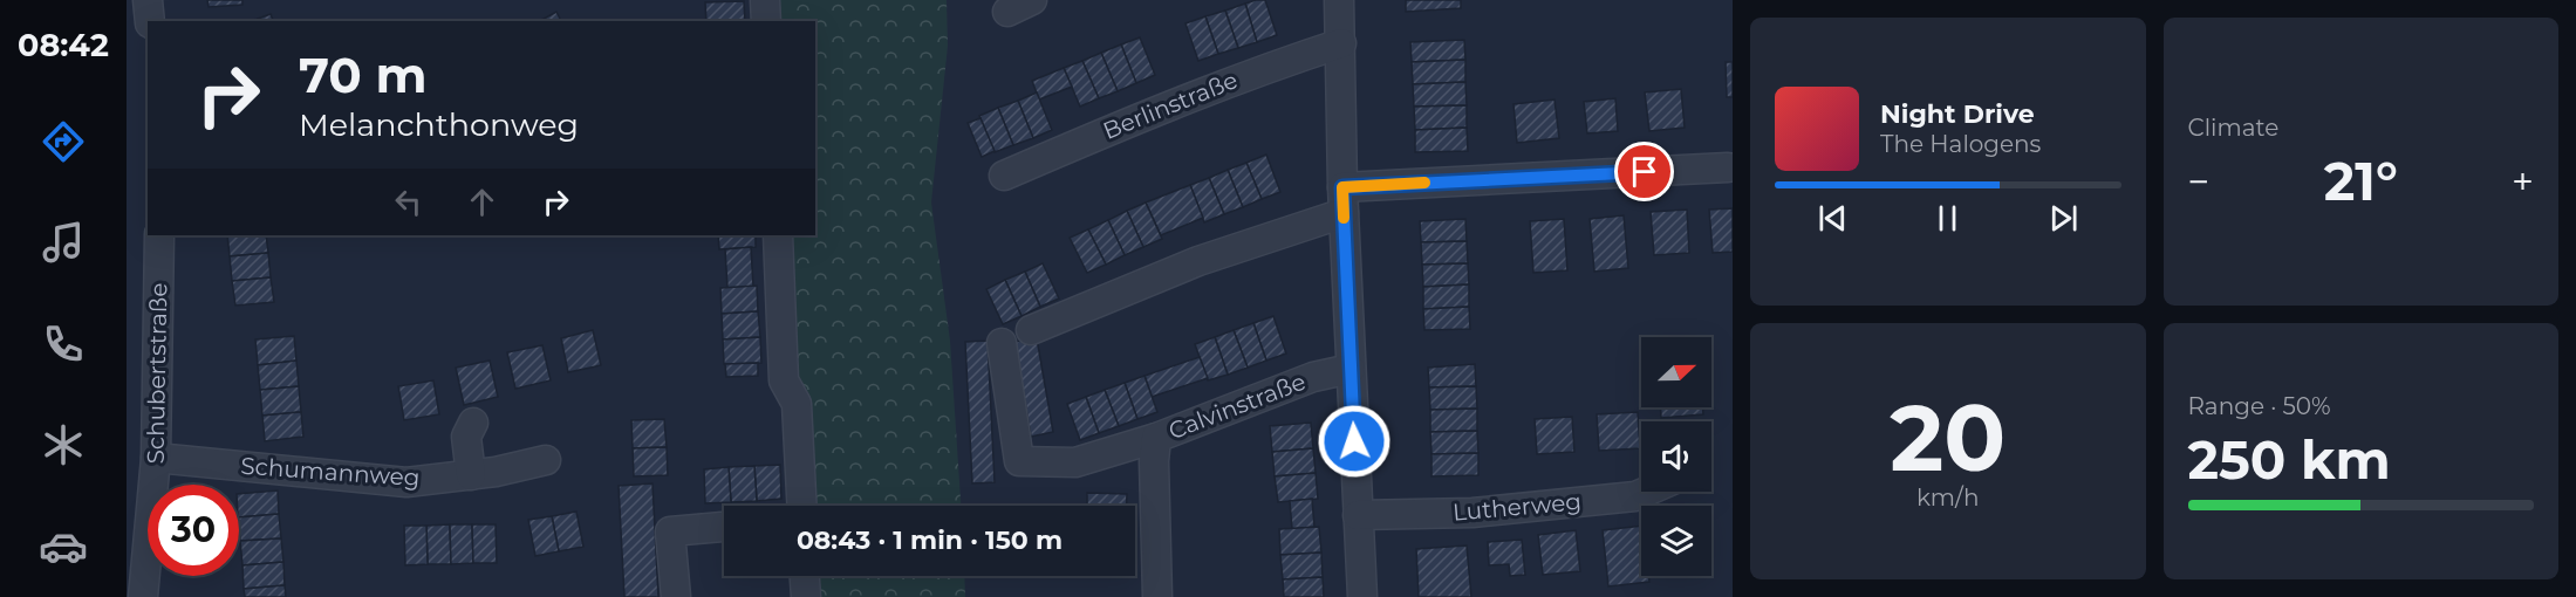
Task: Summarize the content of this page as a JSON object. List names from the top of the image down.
{
  "streets": {
    "street": [
      "Berlinstraße",
      "Schubertstraße",
      "Calvinstraße",
      "Schumannweg",
      "Lutherweg"
    ]
  },
  "crossings": [
    ["Schubertstraße", "Schumannweg"]
  ],
  "north": "right",
  "page": {
    "tabs": "08:42",
    "tile": [
      "Climate",
      ["20", "km/h"],
      ["Range · 50%", "250 km"]
    ],
    "turn": ["70 m", "Melanchthonweg"],
    "song": ["Night Drive", "The Halogens"],
    "heat": ["−", "21°", "+"],
    "limit": "30",
    "trip": "08:43 · 1 min · 150 m"
  }
}
